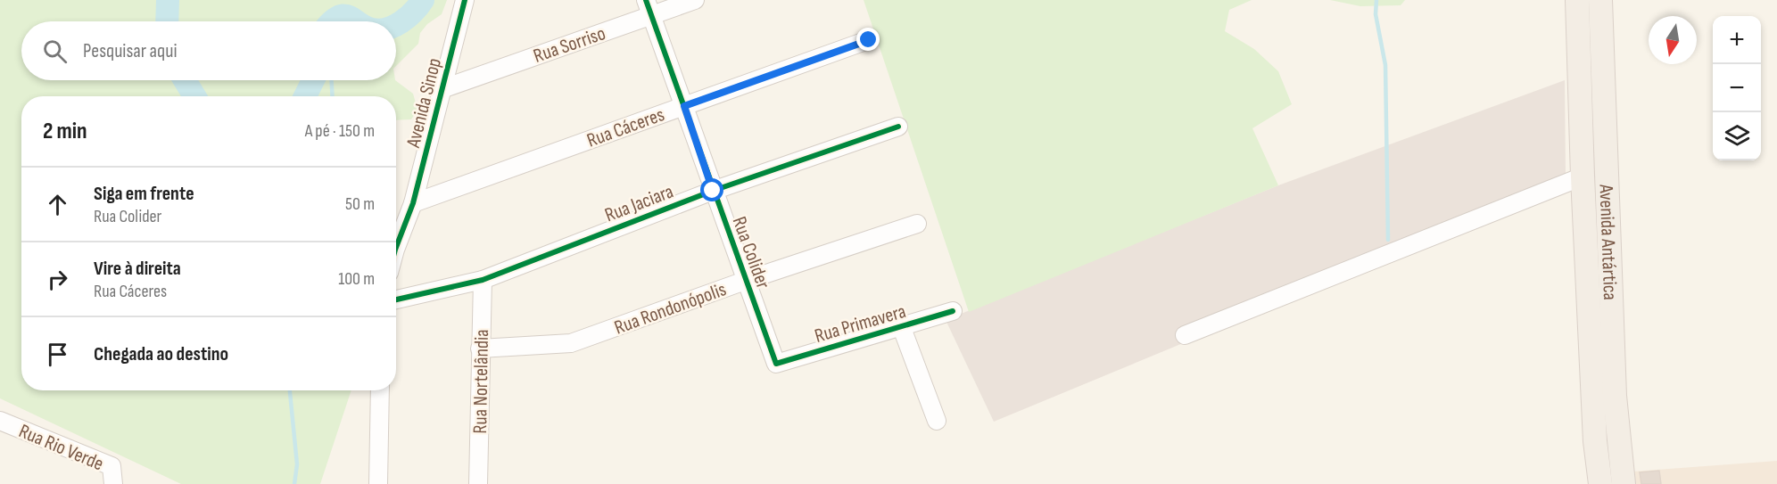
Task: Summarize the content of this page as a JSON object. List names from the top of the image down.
{
  "streets": {
    "main road": ["Avenida Antártica"],
    "street": [
      "Rua Sorriso",
      "Avenida Sinop",
      "Rua Cáceres",
      "Rua Jaciara",
      "Rua Colider",
      "Rua Rondonópolis",
      "Rua Primavera",
      "Rua Nortelândia",
      "Rua Rio Verde"
    ]
  },
  "crossings": [
    ["Rua Sorriso", "Avenida Sinop"],
    ["Rua Sorriso", "Rua Colider"],
    ["Avenida Sinop", "Rua Cáceres"],
    ["Rua Cáceres", "Rua Colider"],
    ["Rua Jaciara", "Rua Colider"],
    ["Rua Jaciara", "Rua Nortelândia"],
    ["Rua Colider", "Rua Rondonópolis"],
    ["Rua Colider", "Rua Primavera"],
    ["Rua Rondonópolis", "Rua Nortelândia"]
  ],
  "north": "bottom",
  "page": {
    "map_buttons": ["+", "−"],
    "search": "Pesquisar aqui",
    "heading": ["2 min", "A pé · 150 m"],
    "list": [
      ["Siga em frente", "Rua Colider", "50 m"],
      ["Vire à direita", "Rua Cáceres", "100 m"],
      "Chegada ao destino"
    ]
  }
}
